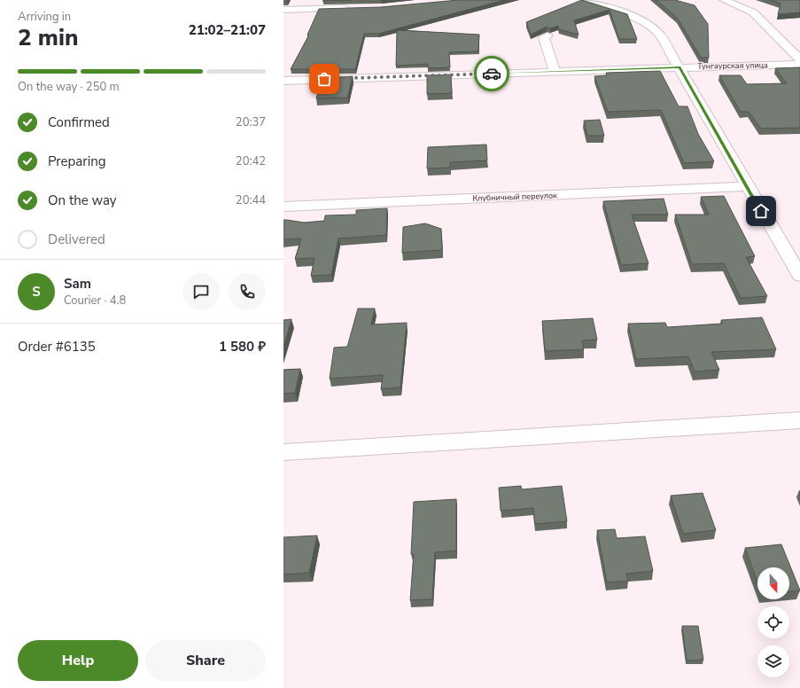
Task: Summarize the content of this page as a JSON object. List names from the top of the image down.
{
  "streets": {
    "street": ["Тунгаурская улица", "Клубничный переулок"]
  },
  "north": "bottom",
  "page": {
    "heading": ["2 min", "Arriving in", "21:02–21:07"],
    "panel": [
      "Sam",
      "Courier · 4.8",
      "Order #6135",
      "1 580 ₽"
    ],
    "bar": "On the way · 250 m",
    "list": [
      ["Confirmed", "20:37"],
      ["Preparing", "20:42"],
      ["On the way", "20:44"],
      "Delivered"
    ],
    "round": "S",
    "buttons": ["Help", "Share"]
  }
}
